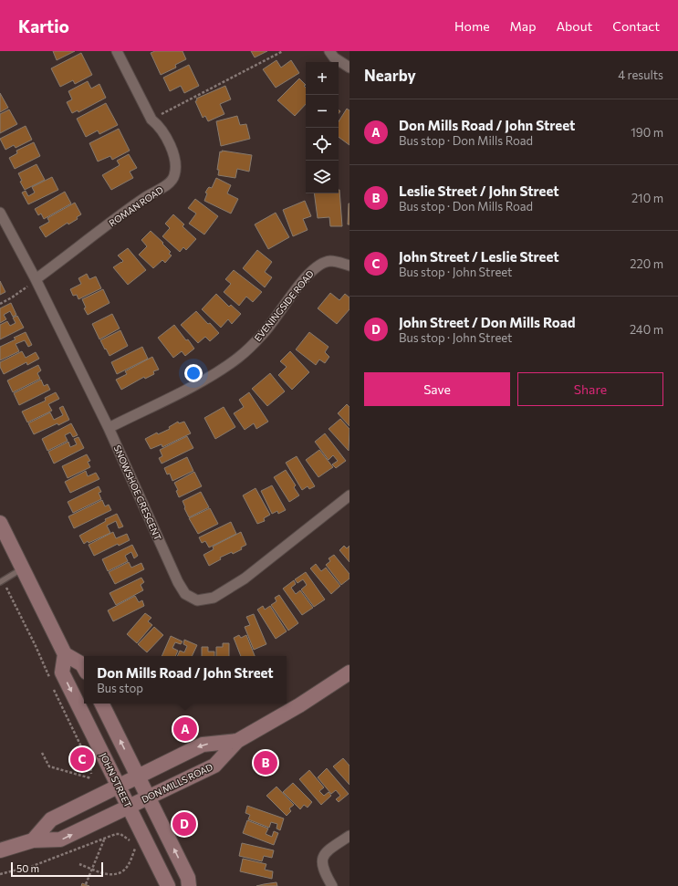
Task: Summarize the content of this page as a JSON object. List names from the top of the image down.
{
  "streets": {
    "main road": ["JOHN STREET", "DON MILLS ROAD"],
    "street": ["ROMAN ROAD", "EVENINGSIDE ROAD", "SNOWSHOE CRESCENT"]
  },
  "crossings": [
    ["ROMAN ROAD", "SNOWSHOE CRESCENT"],
    ["EVENINGSIDE ROAD", "SNOWSHOE CRESCENT"],
    ["JOHN STREET", "DON MILLS ROAD"]
  ],
  "scale_bar": "50 m",
  "page": {
    "header": "Kartio",
    "nav": [
      "Home",
      "Map",
      "About",
      "Contact"
    ],
    "heading": ["Nearby", "4 results"],
    "map_buttons": ["+", "−"],
    "list": [
      {
        "mark": "A",
        "name": "Don Mills Road / John Street",
        "note": "Bus stop · Don Mills Road",
        "value": "190 m"
      },
      {
        "mark": "B",
        "name": "Leslie Street / John Street",
        "note": "Bus stop · Don Mills Road",
        "value": "210 m"
      },
      {
        "mark": "C",
        "name": "John Street / Leslie Street",
        "note": "Bus stop · John Street",
        "value": "220 m"
      },
      {
        "mark": "D",
        "name": "John Street / Don Mills Road",
        "note": "Bus stop · John Street",
        "value": "240 m"
      }
    ],
    "buttons": ["Save", "Share"],
    "popup": ["Don Mills Road / John Street", "Bus stop"],
    "pins": [
      "A",
      "C",
      "B",
      "D"
    ],
    "scale": "50 m"
  }
}
